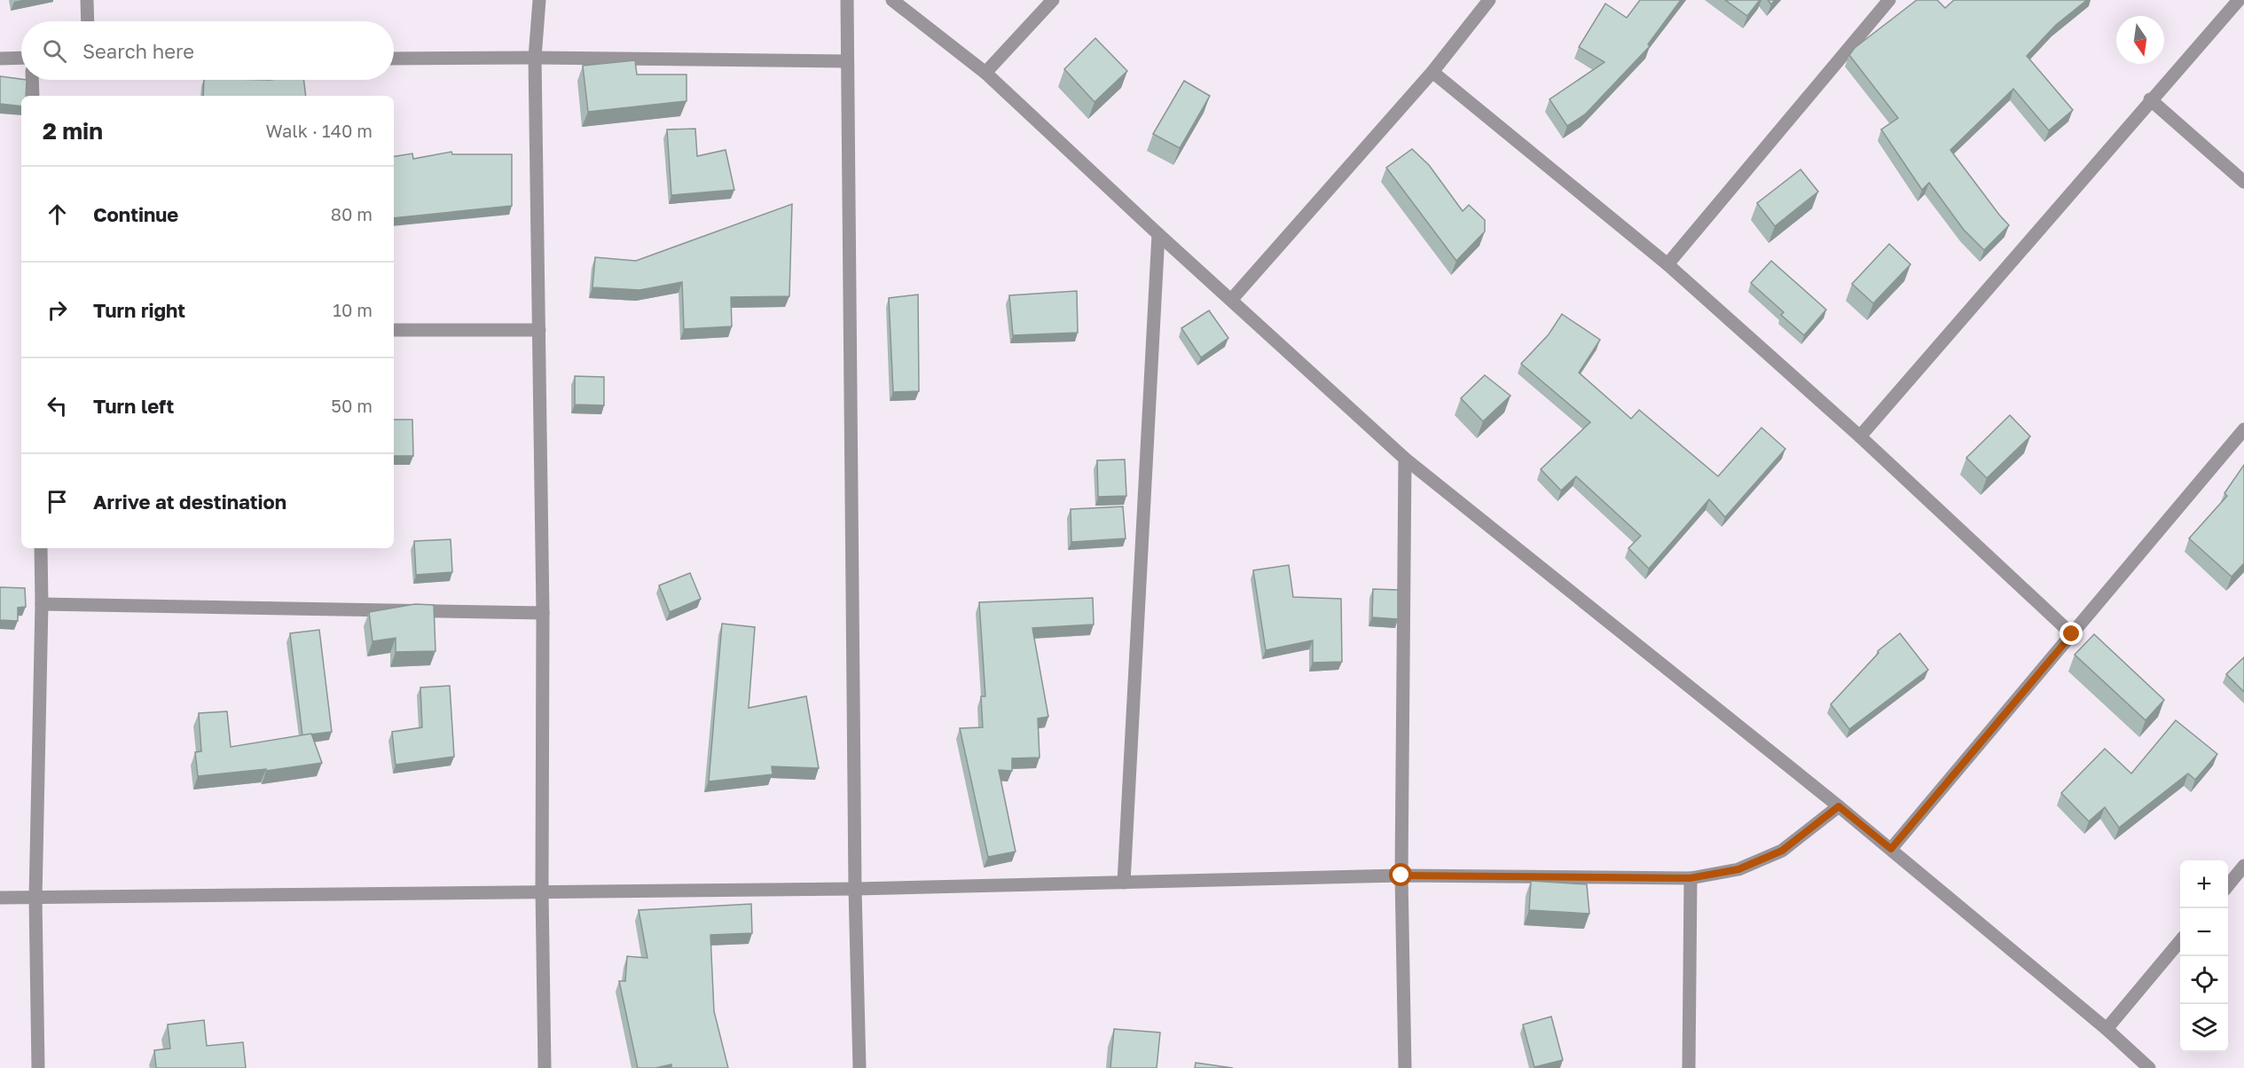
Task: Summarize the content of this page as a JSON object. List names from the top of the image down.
{
  "north": "bottom",
  "page": {
    "search": "Search here",
    "heading": ["2 min", "Walk · 140 m"],
    "list": [
      ["Continue", "80 m"],
      ["Turn right", "10 m"],
      ["Turn left", "50 m"],
      "Arrive at destination"
    ],
    "map_buttons": ["+", "−"]
  }
}
